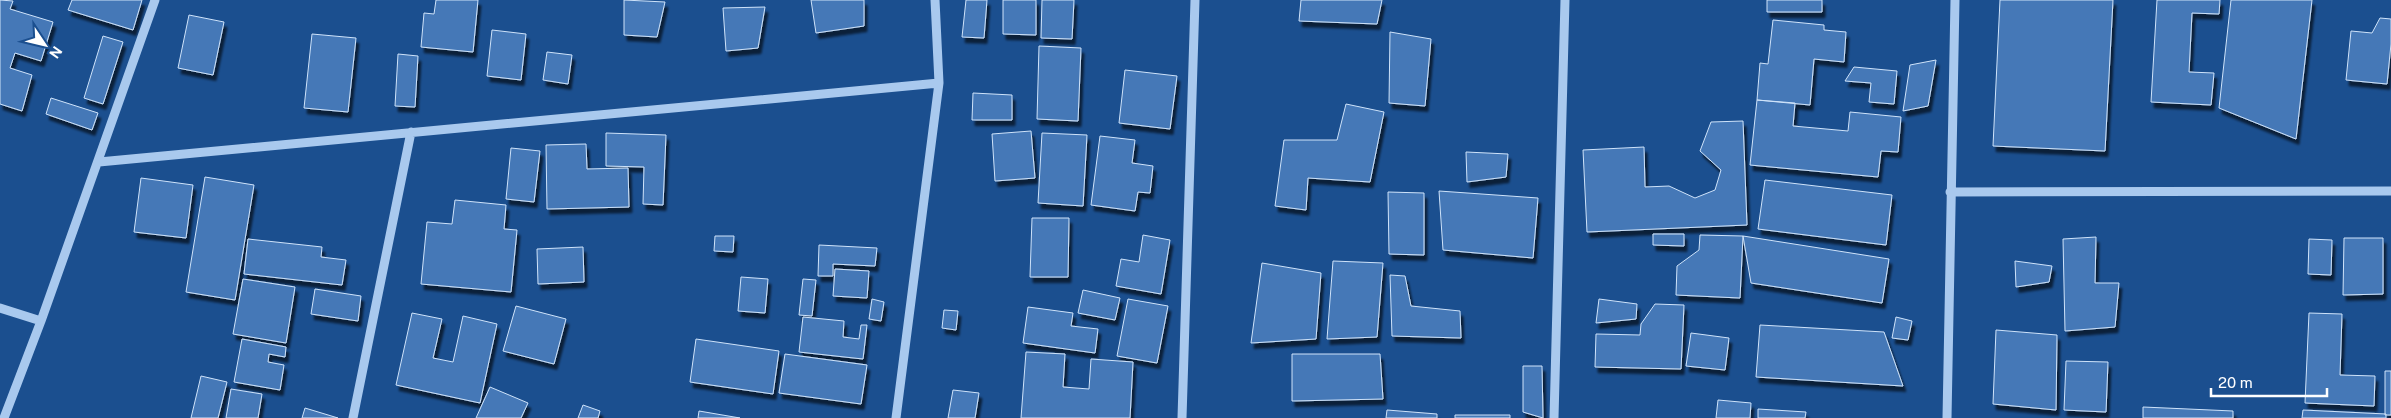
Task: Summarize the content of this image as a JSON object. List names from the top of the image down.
{
  "scale_bar": "20 m",
  "north": "bottom right"
}
